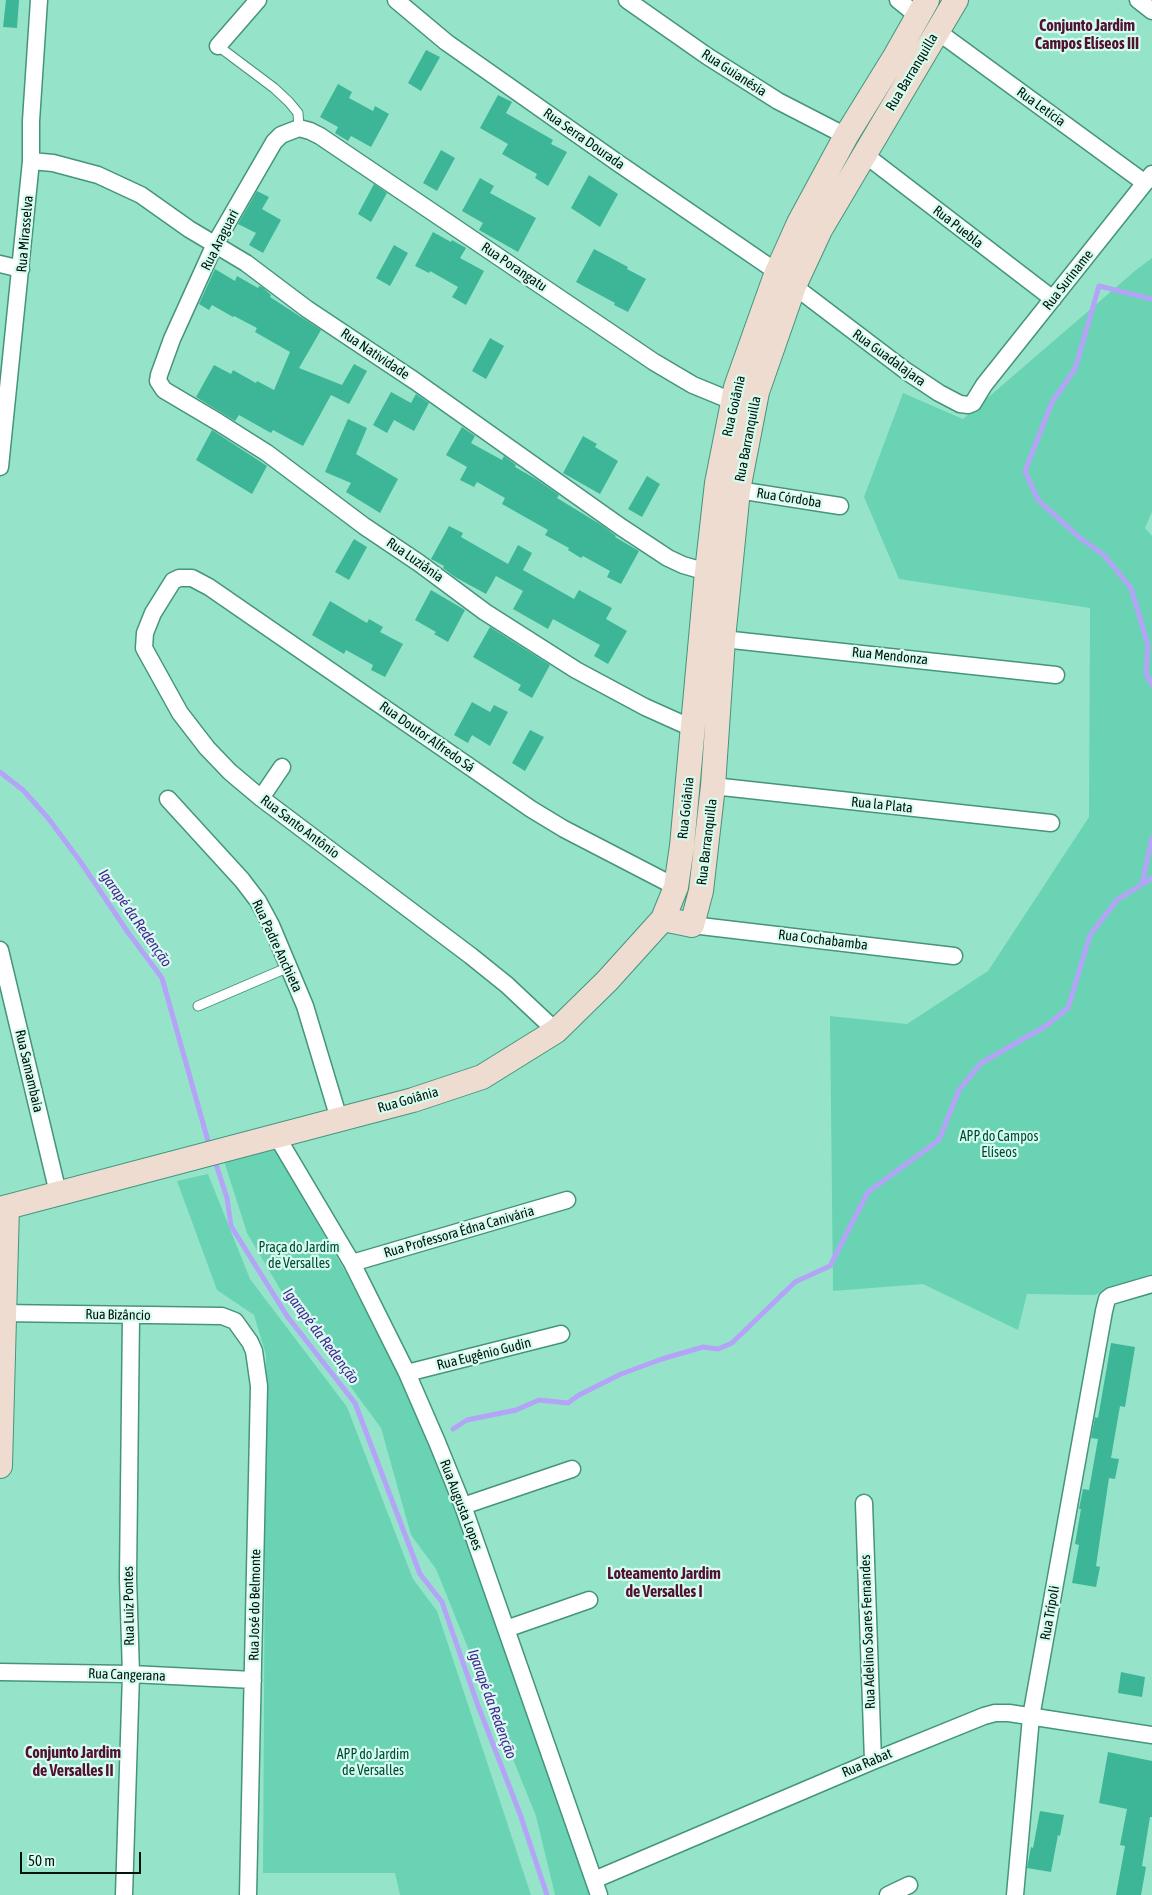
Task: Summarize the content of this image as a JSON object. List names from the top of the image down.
{
  "streets": {
    "street": [
      "Rua Barranquilla",
      "Rua Guianésia",
      "Rua Letícia",
      "Rua Serra Dourada",
      "Rua Puebla",
      "Rua Mirasselva",
      "Rua Araguari",
      "Rua Porangatu",
      "Rua Suriname",
      "Rua Natividade",
      "Rua Guadalajara",
      "Rua Goiânia",
      "Rua Córdoba",
      "Rua Luziânia",
      "Rua Mendonza",
      "Rua Doutor Alfredo Sá",
      "Rua la Plata",
      "Rua Santo Antônio",
      "Rua Cochabamba",
      "Rua Padre Anchieta",
      "Rua Samambaia",
      "Rua Professora Édna Canivária",
      "Rua Bizâncio",
      "Rua Eugênio Gudin",
      "Rua Augusta Lopes",
      "Rua José do Belmonte",
      "Rua Luiz Pontes",
      "Rua Trípoli",
      "Rua Adelino Soares Fernandes",
      "Rua Cangerana",
      "Rua Rabat"
    ]
  },
  "crossings": [
    ["Rua Barranquilla", "Rua Letícia"],
    ["Rua Barranquilla", "Rua Serra Dourada"],
    ["Rua Barranquilla", "Rua Puebla"],
    ["Rua Barranquilla", "Rua Porangatu"],
    ["Rua Barranquilla", "Rua Guadalajara"],
    ["Rua Barranquilla", "Rua Goiânia"],
    ["Rua Barranquilla", "Rua Córdoba"],
    ["Rua Barranquilla", "Rua Mendonza"],
    ["Rua Barranquilla", "Rua la Plata"],
    ["Rua Barranquilla", "Rua Cochabamba"],
    ["Rua Letícia", "Rua Suriname"],
    ["Rua Serra Dourada", "Rua Guadalajara"],
    ["Rua Puebla", "Rua Suriname"],
    ["Rua Mirasselva", "Rua Natividade"],
    ["Rua Araguari", "Rua Porangatu"],
    ["Rua Araguari", "Rua Natividade"],
    ["Rua Araguari", "Rua Luziânia"],
    ["Rua Porangatu", "Rua Goiânia"],
    ["Rua Suriname", "Rua Guadalajara"],
    ["Rua Natividade", "Rua Goiânia"],
    ["Rua Goiânia", "Rua Luziânia"],
    ["Rua Goiânia", "Rua Doutor Alfredo Sá"],
    ["Rua Goiânia", "Rua Santo Antônio"],
    ["Rua Goiânia", "Rua Padre Anchieta"],
    ["Rua Goiânia", "Rua Samambaia"],
    ["Rua Goiânia", "Rua Augusta Lopes"],
    ["Rua Doutor Alfredo Sá", "Rua Santo Antônio"],
    ["Rua Professora Édna Canivária", "Rua Augusta Lopes"],
    ["Rua Bizâncio", "Rua José do Belmonte"],
    ["Rua Bizâncio", "Rua Luiz Pontes"],
    ["Rua Eugênio Gudin", "Rua Augusta Lopes"],
    ["Rua Augusta Lopes", "Rua Rabat"],
    ["Rua José do Belmonte", "Rua Cangerana"],
    ["Rua Luiz Pontes", "Rua Cangerana"],
    ["Rua Trípoli", "Rua Rabat"],
    ["Rua Adelino Soares Fernandes", "Rua Rabat"]
  ],
  "districts": ["Conjunto Jardim Campos Elíseos III", "Loteamento Jardim de Versalles I", "Conjunto Jardim de Versalles II"],
  "water": ["Igarapé da Redenção"],
  "parks": ["APP do Campos Elíseos", "Praça do Jardim de Versalles", "APP do Jardim de Versalles"],
  "scale_bar": "50 m"
}
